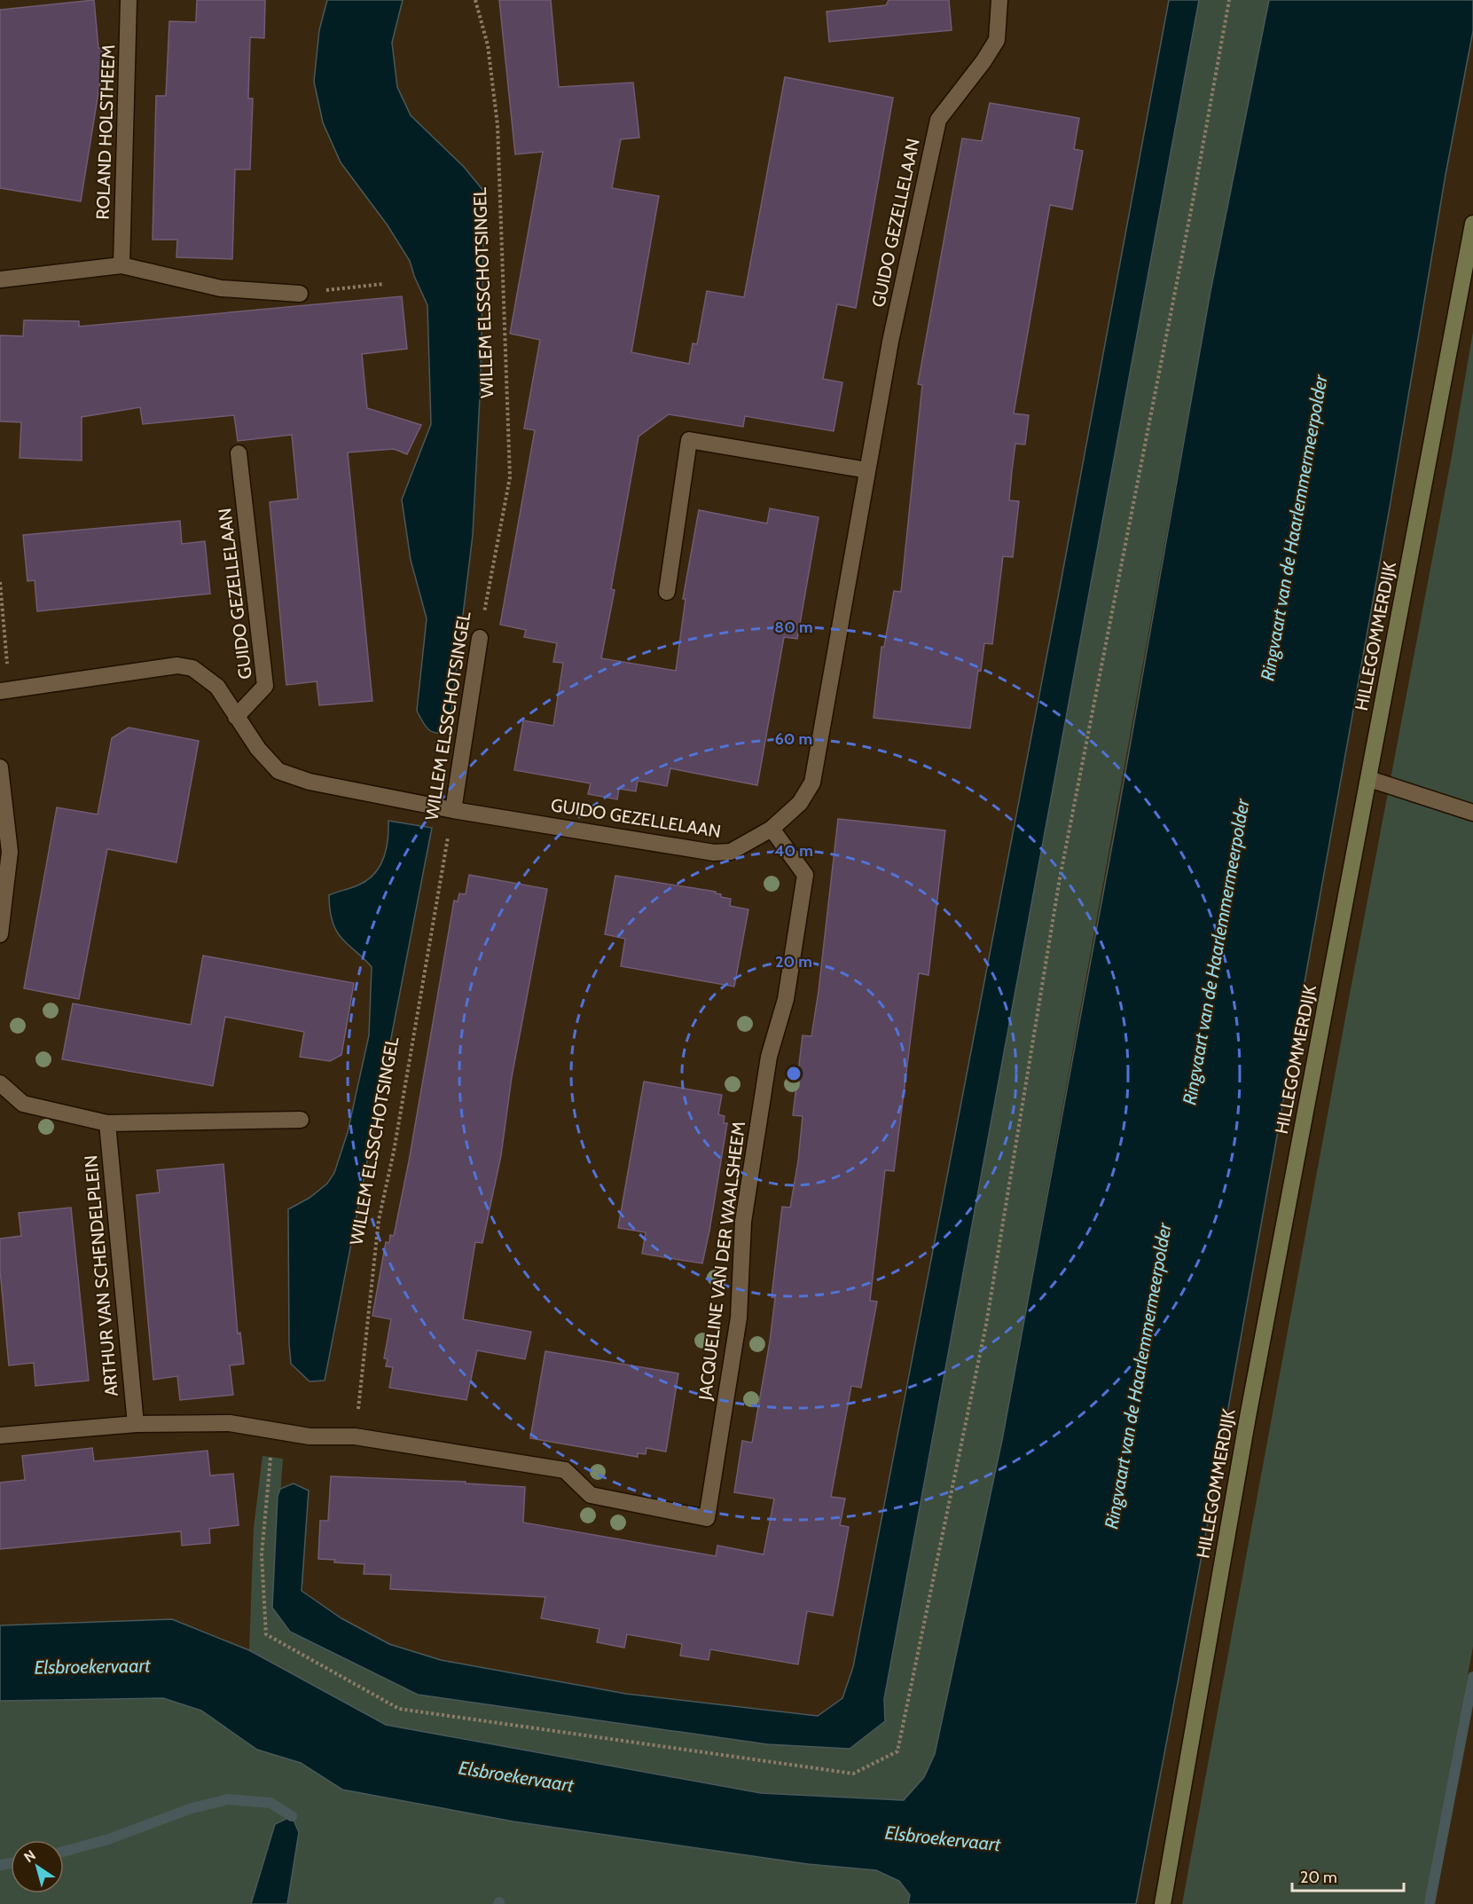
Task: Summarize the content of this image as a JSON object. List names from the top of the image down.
{
  "streets": {
    "street": [
      "ROLAND HOLSTHEEM",
      "GUIDO GEZELLELAAN",
      "WILLEM ELSSCHOTSINGEL",
      "HILLEGOMMERDIJK",
      "JACQUELINE VAN DER WAALSHEEM",
      "ARTHUR VAN SCHENDELPLEIN"
    ]
  },
  "crossings": [
    ["GUIDO GEZELLELAAN", "WILLEM ELSSCHOTSINGEL"],
    ["GUIDO GEZELLELAAN", "JACQUELINE VAN DER WAALSHEEM"],
    ["WILLEM ELSSCHOTSINGEL", "JACQUELINE VAN DER WAALSHEEM"],
    ["JACQUELINE VAN DER WAALSHEEM", "ARTHUR VAN SCHENDELPLEIN"]
  ],
  "water": ["Ringvaart van de Haarlemmermeerpolder", "Elsbroekervaart"],
  "scale_bar": "20 m",
  "north": "top left",
  "rings": [
    "80 m",
    "60 m",
    "40 m",
    "20 m"
  ]
}
